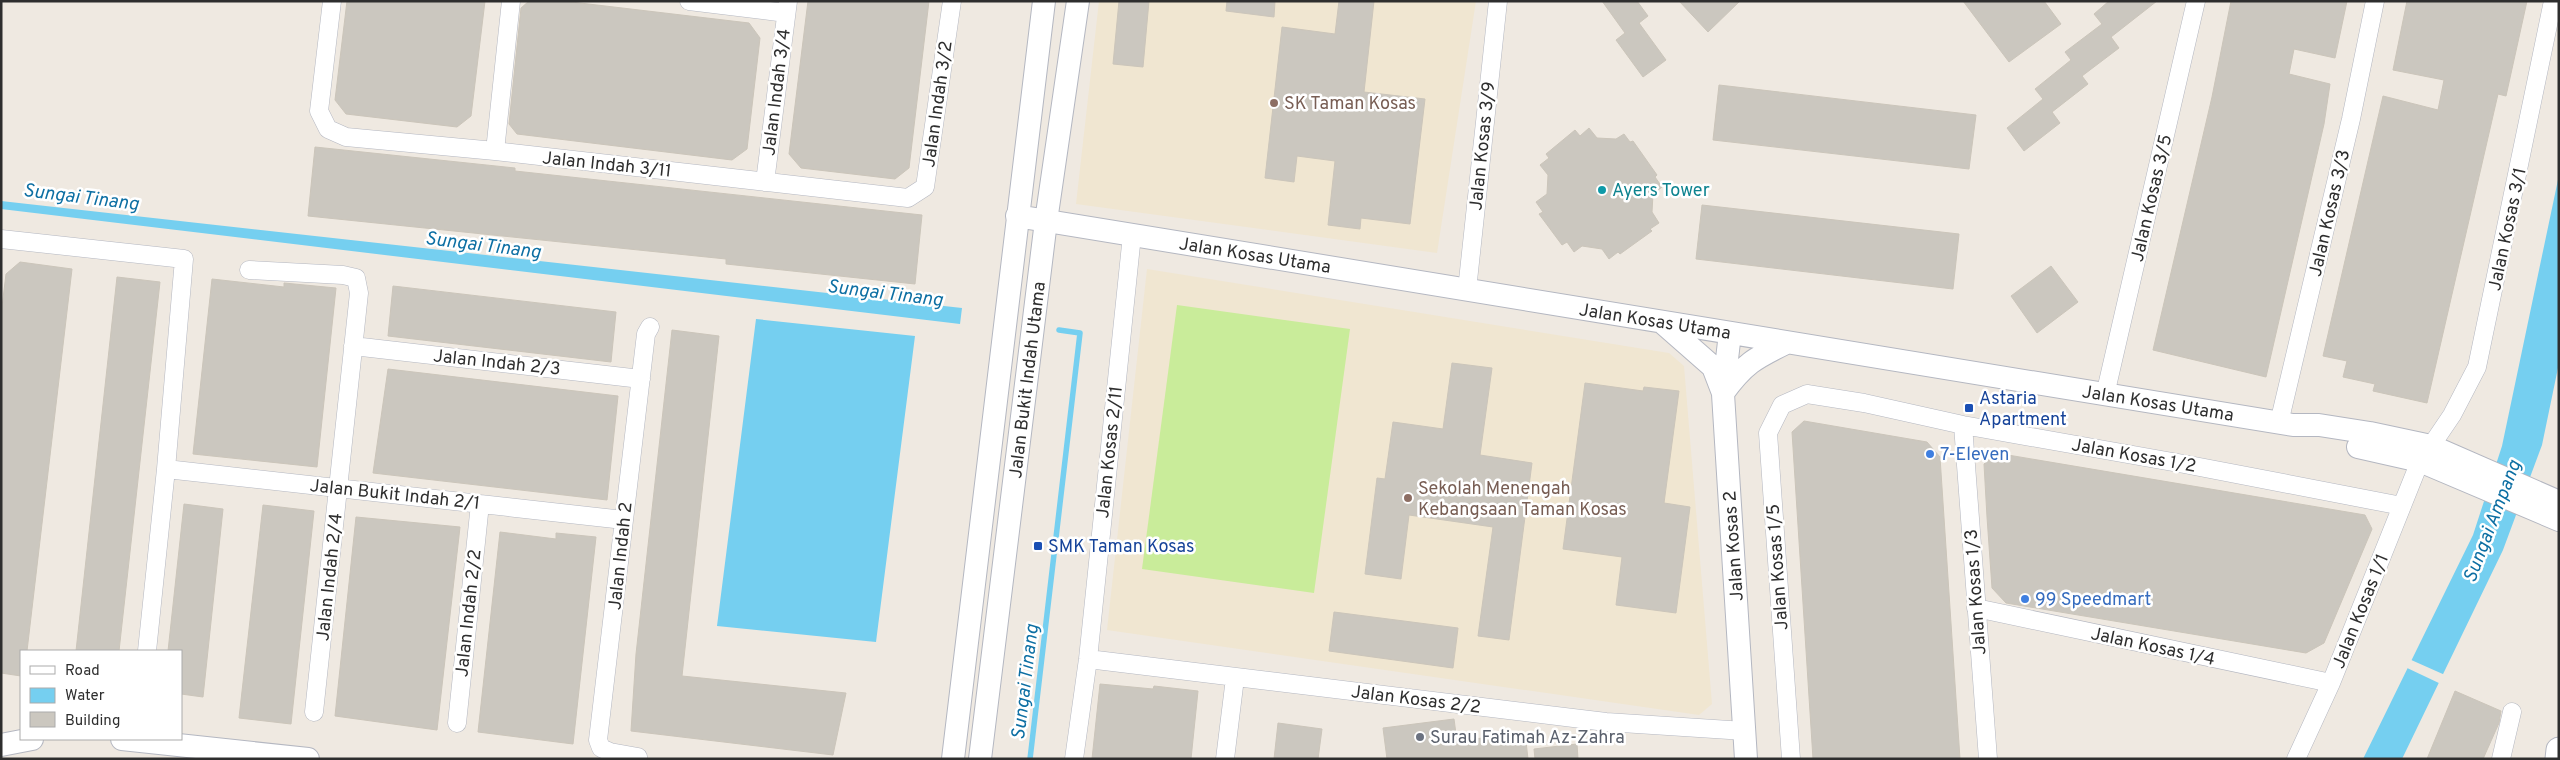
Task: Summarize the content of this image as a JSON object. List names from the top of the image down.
{
  "streets": {
    "street": [
      "Jalan Indah 3/4",
      "Jalan Indah 3/2",
      "Jalan Kosas 3/9",
      "Jalan Indah 3/11",
      "Jalan Kosas 3/5",
      "Jalan Kosas 3/3",
      "Jalan Kosas 3/1",
      "Jalan Kosas Utama",
      "Jalan Indah 2/3",
      "Jalan Bukit Indah Utama",
      "Jalan Kosas 2/11",
      "Jalan Kosas 1/2",
      "Jalan Bukit Indah 2/1",
      "Jalan Kosas 2",
      "Jalan Indah 2",
      "Jalan Kosas 1/5",
      "Jalan Indah 2/4",
      "Jalan Kosas 1/3",
      "Jalan Kosas 1/1",
      "Jalan Indah 2/2",
      "Jalan Kosas 1/4",
      "Jalan Kosas 2/2"
    ]
  },
  "crossings": [
    ["Jalan Indah 3/4", "Jalan Indah 3/11"],
    ["Jalan Indah 3/2", "Jalan Indah 3/11"],
    ["Jalan Kosas 3/9", "Jalan Kosas Utama"],
    ["Jalan Kosas 3/5", "Jalan Kosas Utama"],
    ["Jalan Kosas 3/3", "Jalan Kosas Utama"],
    ["Jalan Kosas 3/1", "Jalan Kosas Utama"],
    ["Jalan Kosas 3/1", "Jalan Kosas 1/1"],
    ["Jalan Kosas Utama", "Jalan Bukit Indah Utama"],
    ["Jalan Kosas Utama", "Jalan Kosas 2/11"],
    ["Jalan Kosas Utama", "Jalan Kosas 2"],
    ["Jalan Kosas Utama", "Jalan Kosas 1/1"],
    ["Jalan Indah 2/3", "Jalan Indah 2"],
    ["Jalan Indah 2/3", "Jalan Indah 2/4"],
    ["Jalan Kosas 2/11", "Jalan Kosas 2/2"],
    ["Jalan Kosas 1/2", "Jalan Kosas 1/5"],
    ["Jalan Kosas 1/2", "Jalan Kosas 1/3"],
    ["Jalan Kosas 1/2", "Jalan Kosas 1/1"],
    ["Jalan Bukit Indah 2/1", "Jalan Indah 2"],
    ["Jalan Bukit Indah 2/1", "Jalan Indah 2/4"],
    ["Jalan Bukit Indah 2/1", "Jalan Indah 2/2"],
    ["Jalan Kosas 2", "Jalan Kosas 2/2"],
    ["Jalan Kosas 1/3", "Jalan Kosas 1/4"],
    ["Jalan Kosas 1/1", "Jalan Kosas 1/4"]
  ],
  "water": ["Sungai Tinang", "Sungai Ampang"],
  "places": {
    "other": [
      "SK Taman Kosas",
      "Ayers Tower",
      "7-Eleven",
      "Sekolah Menengah Kebangsaan Taman Kosas",
      "99 Speedmart",
      "Surau Fatimah Az-Zahra"
    ],
    "transit": ["Astaria Apartment", "SMK Taman Kosas"]
  },
  "legend": ["Road", "Water", "Building"]
}
